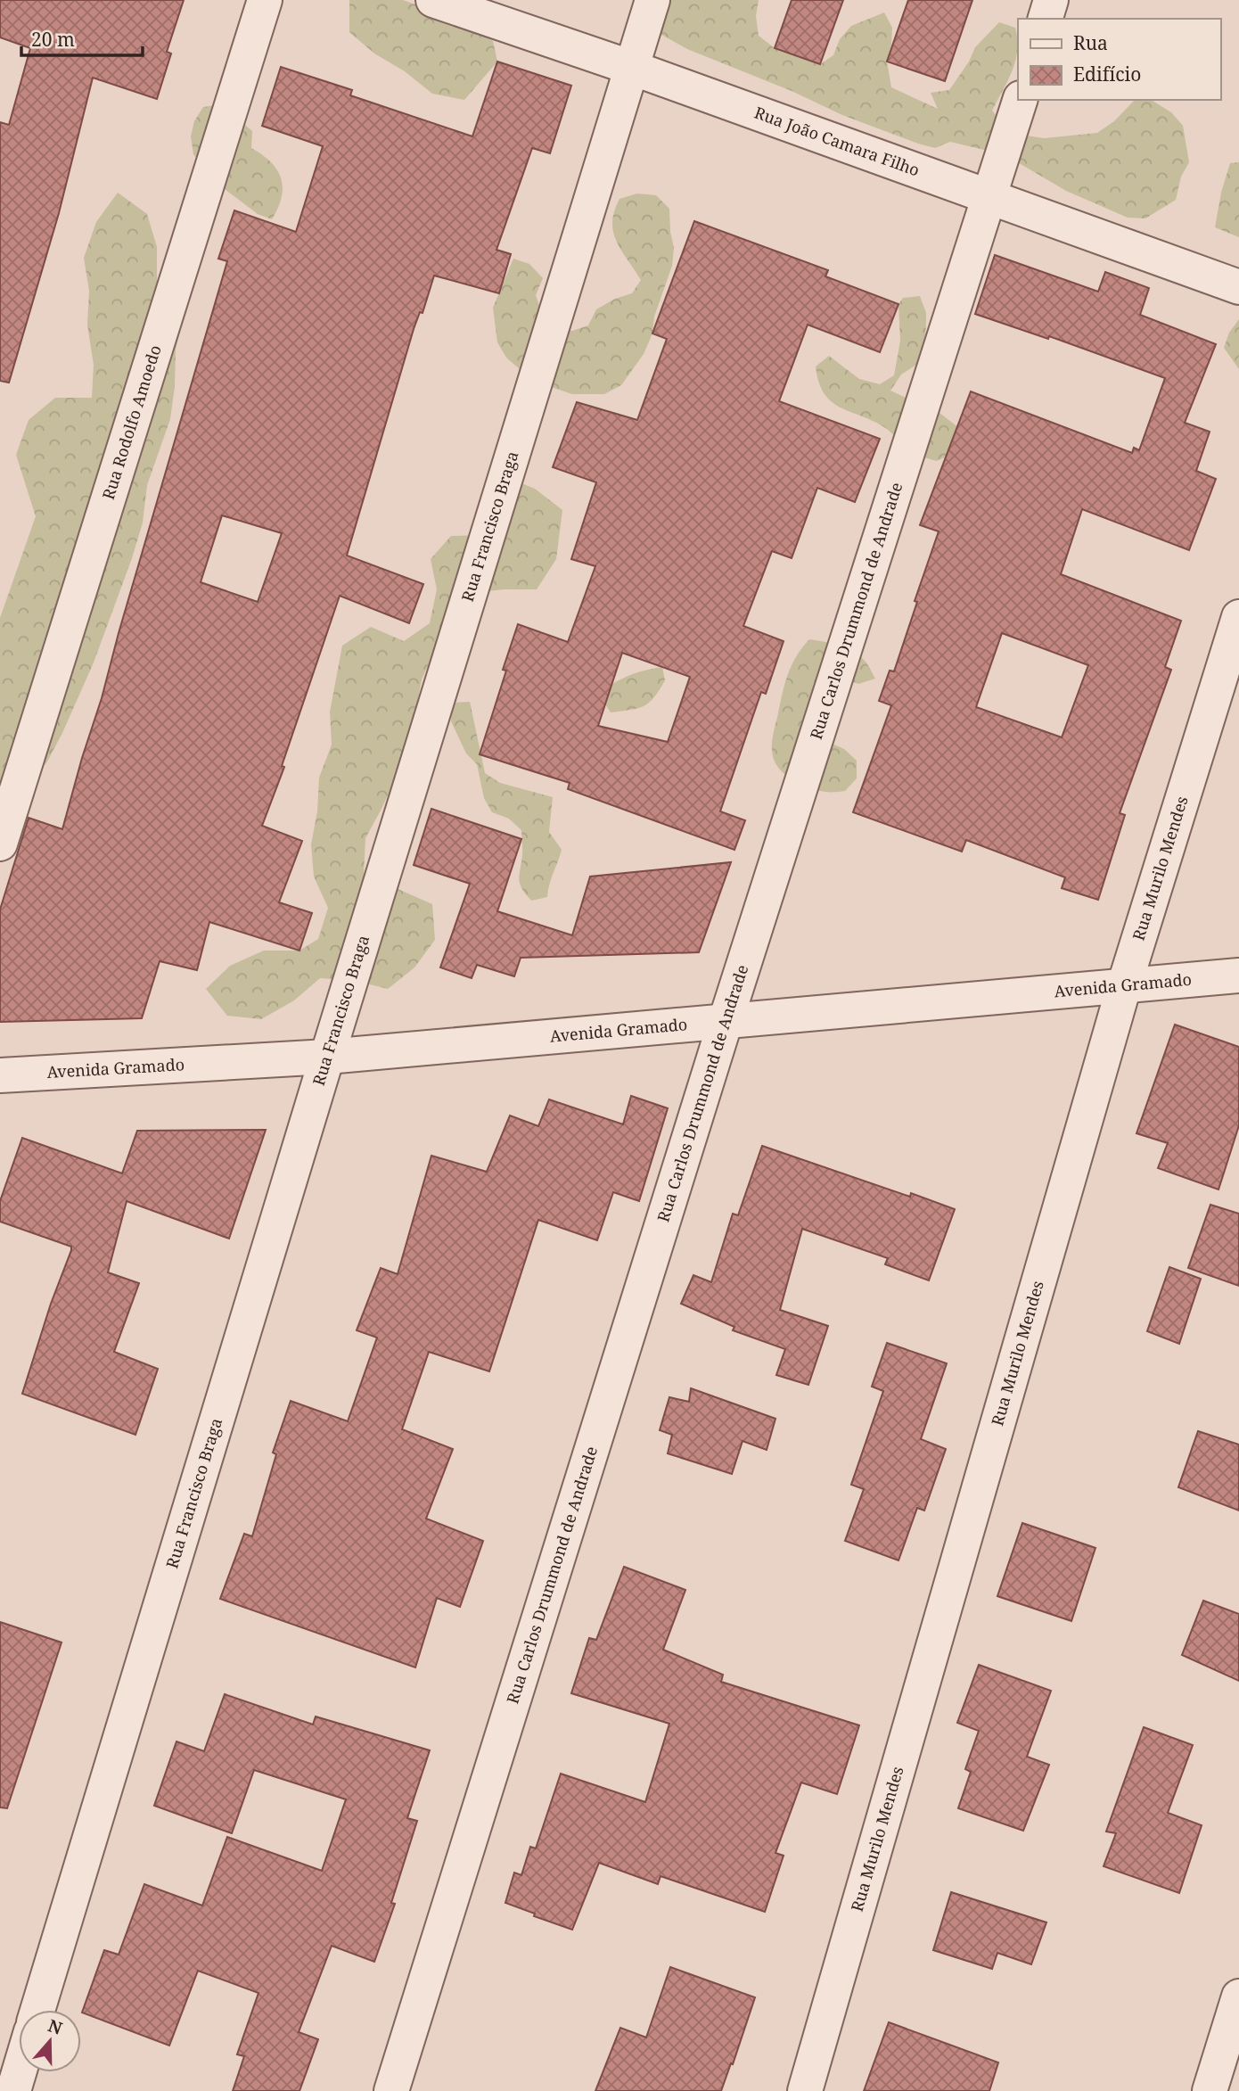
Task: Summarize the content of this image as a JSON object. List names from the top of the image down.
{
  "streets": {
    "street": [
      "Rua João Camara Filho",
      "Rua Rodolfo Amoedo",
      "Rua Francisco Braga",
      "Rua Carlos Drummond de Andrade",
      "Rua Murilo Mendes",
      "Avenida Gramado"
    ]
  },
  "crossings": [
    ["Rua João Camara Filho", "Rua Francisco Braga"],
    ["Rua João Camara Filho", "Rua Carlos Drummond de Andrade"],
    ["Rua Francisco Braga", "Avenida Gramado"],
    ["Rua Carlos Drummond de Andrade", "Avenida Gramado"],
    ["Rua Murilo Mendes", "Avenida Gramado"]
  ],
  "legend": ["Rua", "Edifício"],
  "scale_bar": "20 m",
  "north": "top"
}
